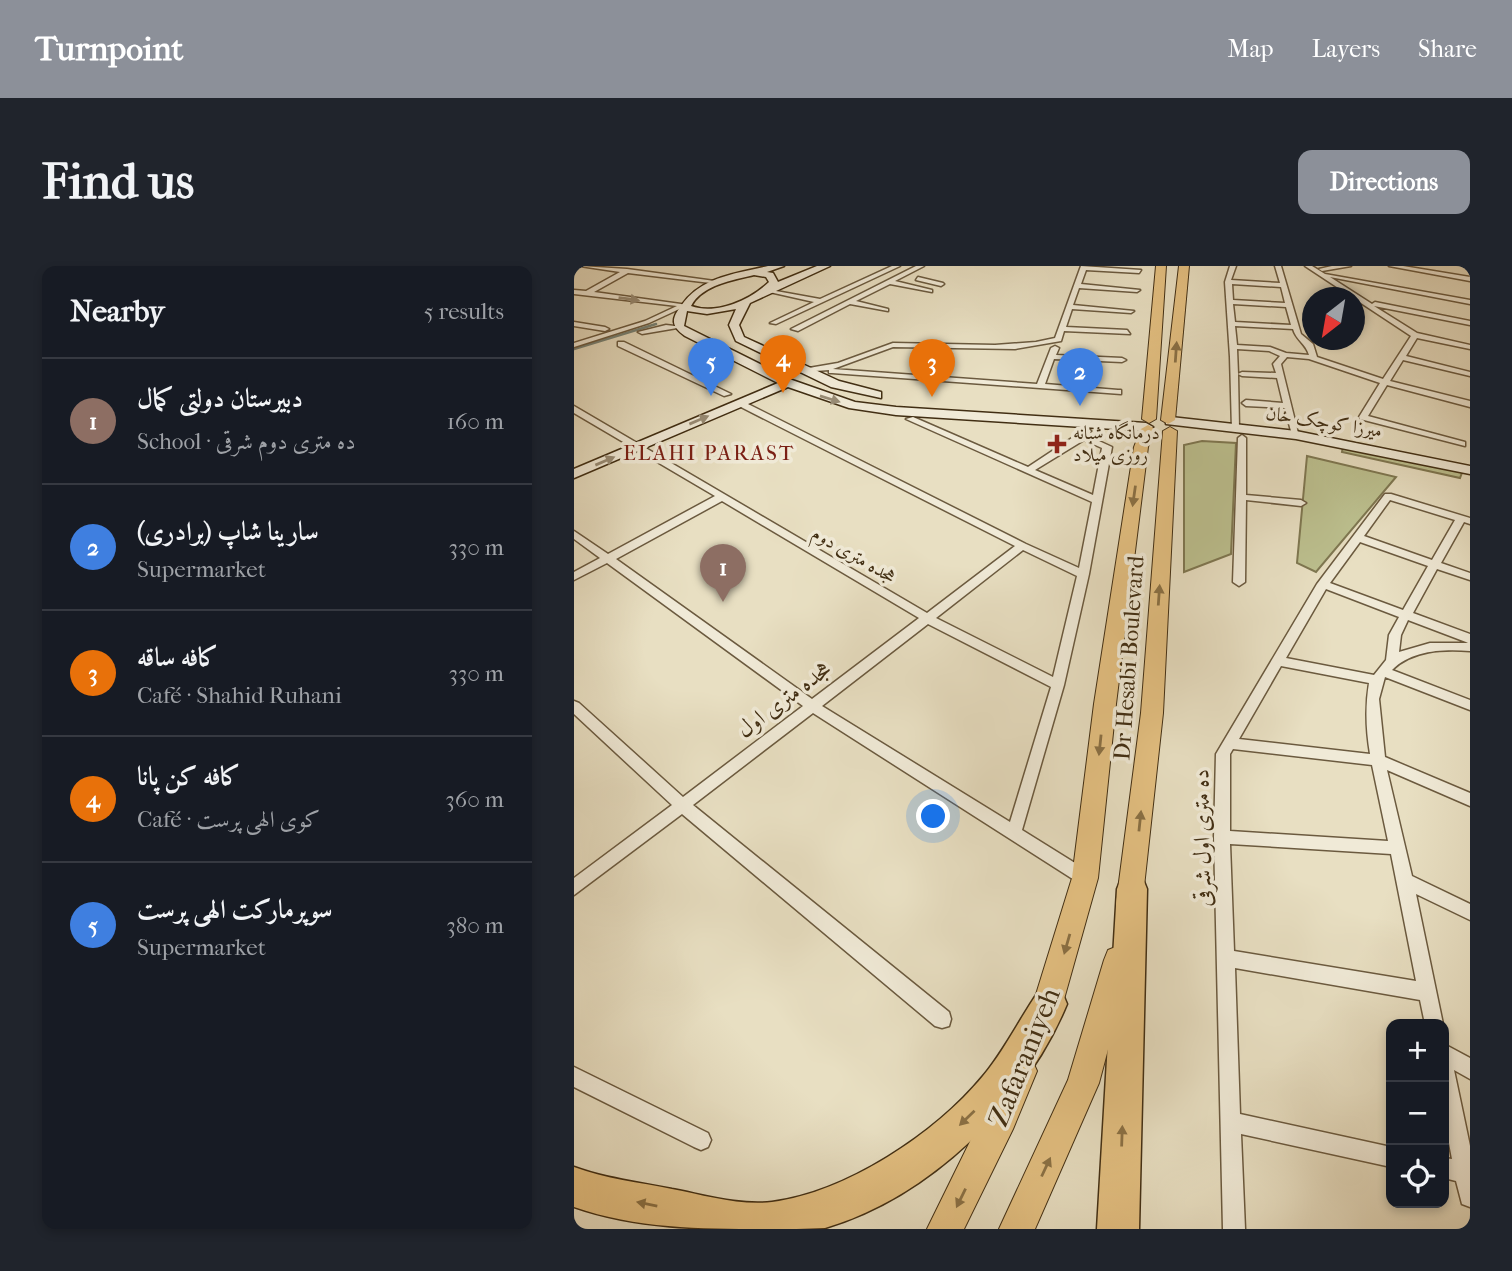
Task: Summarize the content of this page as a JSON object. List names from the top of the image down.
{
  "streets": {
    "main road": ["میرزا کوچک خان", "Dr Hesabi Boulevard", "Zafaraniyeh"],
    "street": ["هجده متری دوم", "هجده متری اول", "ده متری اول شرقی"]
  },
  "crossings": [
    ["میرزا کوچک خان", "Dr Hesabi Boulevard"],
    ["هجده متری دوم", "هجده متری اول"],
    ["Dr Hesabi Boulevard", "Zafaraniyeh"]
  ],
  "districts": ["ELAHI PARAST"],
  "places": {
    "health": ["درمانگاه شبانه روزی میلاد"]
  },
  "north": "bottom left",
  "page": {
    "header": "Turnpoint",
    "nav": ["Map", "Layers", "Share"],
    "buttons": "Directions",
    "title": "Find us",
    "heading": ["Nearby", "5 results"],
    "pins": [
      "4",
      "5",
      "3",
      "2",
      "1"
    ],
    "list": [
      {
        "mark": "1",
        "name": "دبیرستان دولتی کمال",
        "note": "School · ده متری دوم شرقی",
        "value": "160 m"
      },
      {
        "mark": "2",
        "name": "سارینا شاپ (برادری)",
        "note": "Supermarket",
        "value": "330 m"
      },
      {
        "mark": "3",
        "name": "کافه ساقه",
        "note": "Café · Shahid Ruhani",
        "value": "330 m"
      },
      {
        "mark": "4",
        "name": "کافه کن پانا",
        "note": "Café · کوی الهی پرست",
        "value": "360 m"
      },
      {
        "mark": "5",
        "name": "سوپرمارکت الهی پرست",
        "note": "Supermarket",
        "value": "380 m"
      }
    ],
    "map_buttons": ["+", "−"]
  }
}
